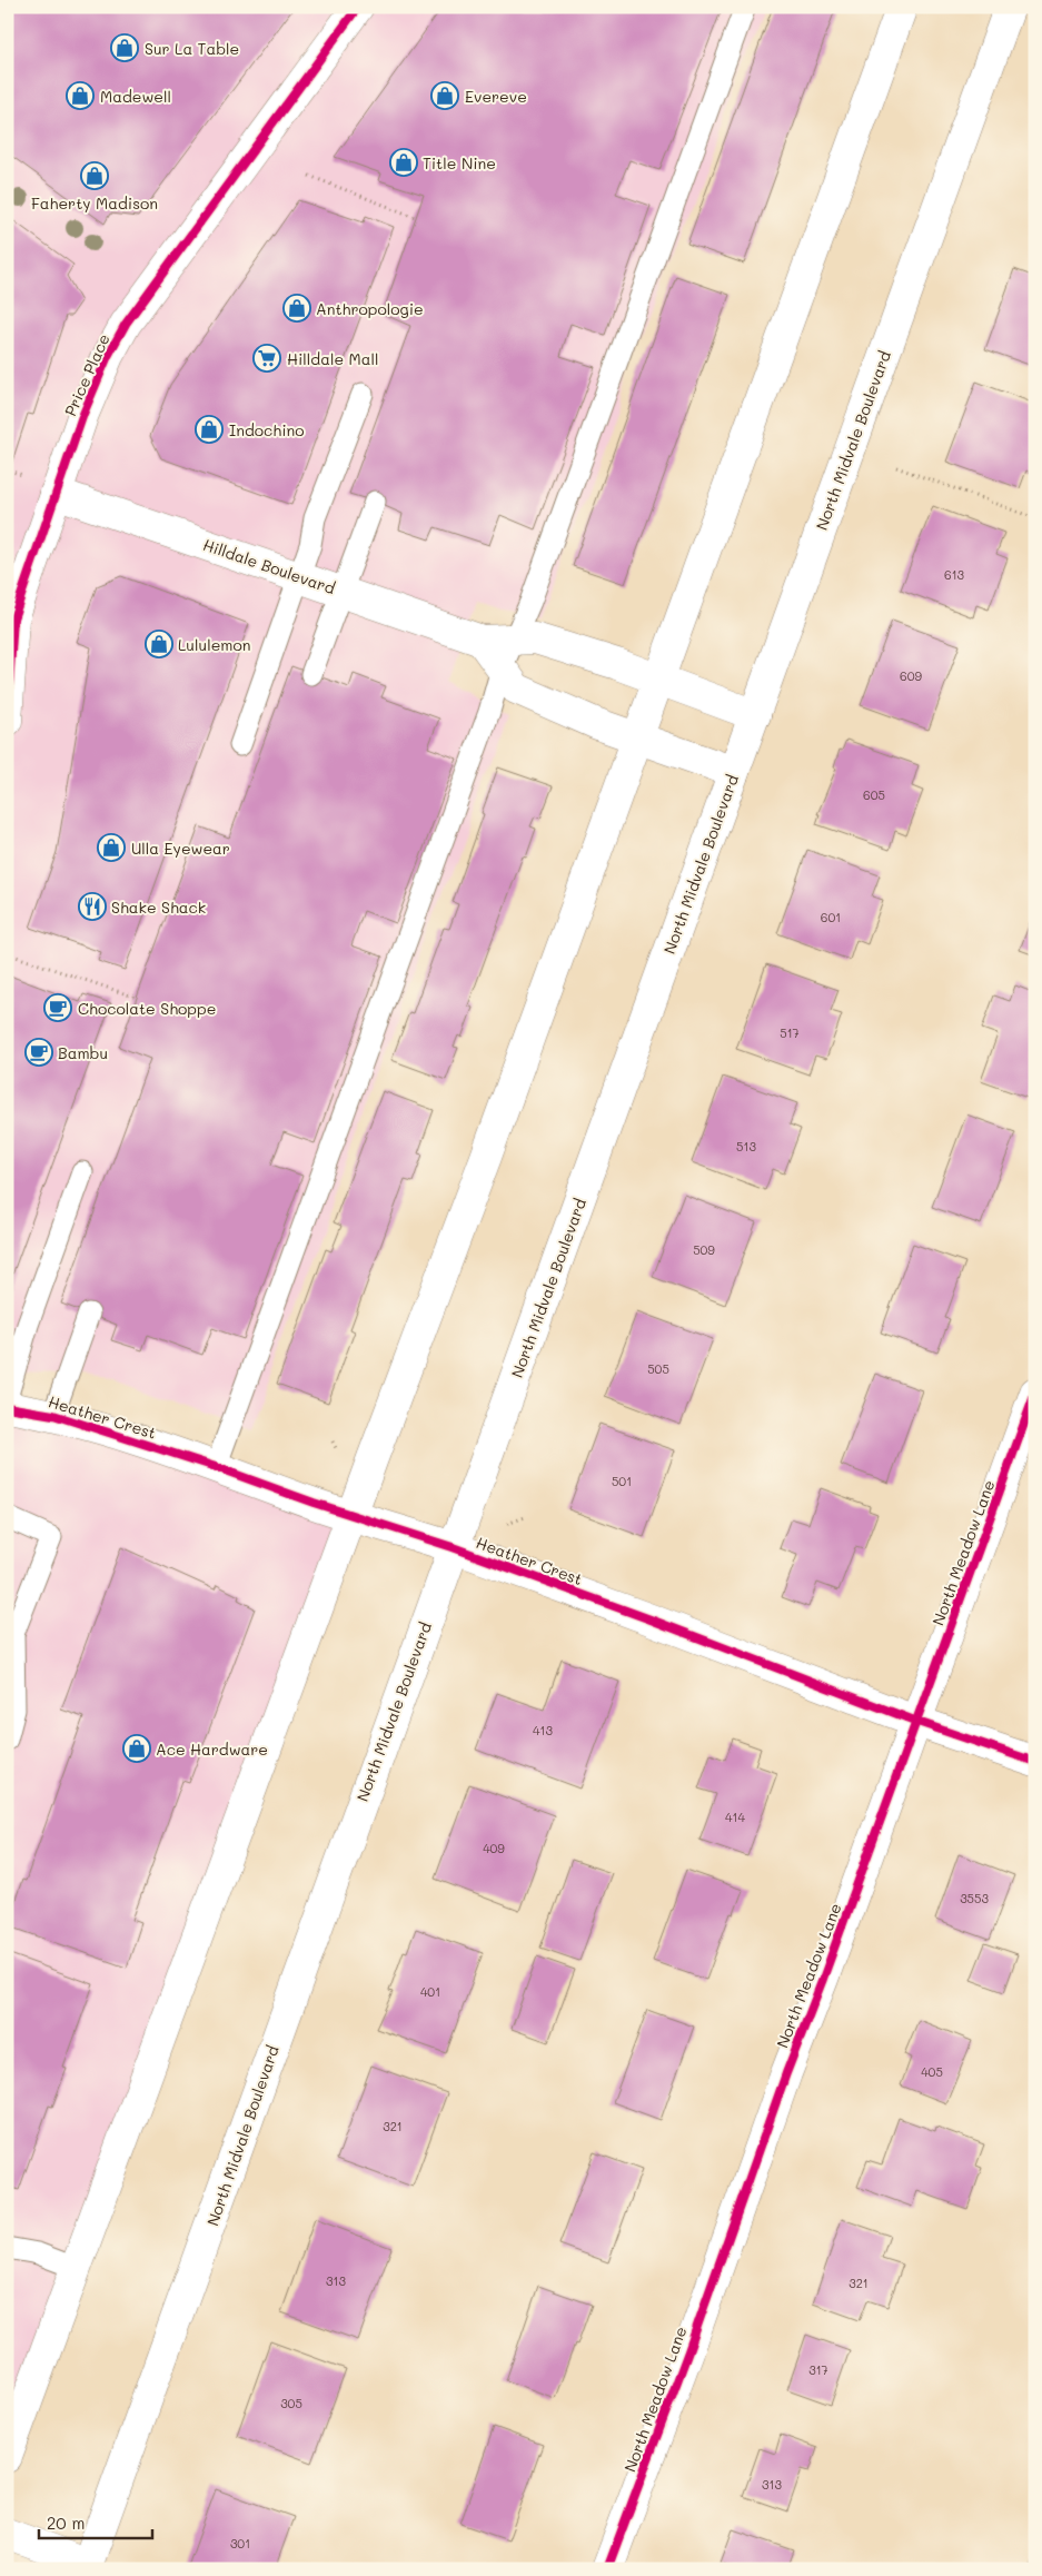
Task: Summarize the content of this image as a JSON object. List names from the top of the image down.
{
  "streets": {
    "main road": [
      "Price Place",
      "North Midvale Boulevard",
      "Hilldale Boulevard",
      "Heather Crest",
      "North Meadow Lane"
    ]
  },
  "crossings": [
    ["Price Place", "Hilldale Boulevard"],
    ["North Midvale Boulevard", "Hilldale Boulevard"],
    ["North Midvale Boulevard", "Heather Crest"],
    ["Heather Crest", "North Meadow Lane"]
  ],
  "places": {
    "shop": [
      "Sur La Table",
      "Madewell",
      "Evereve",
      "Title Nine",
      "Faherty Madison",
      "Anthropologie",
      "Indochino",
      "Lululemon",
      "Ulla Eyewear",
      "Ace Hardware"
    ],
    "supermarket": ["Hilldale Mall"],
    "restaurant": ["Shake Shack"],
    "cafe": ["Chocolate Shoppe", "Bambu"]
  },
  "house_numbers": [
    "613",
    "609",
    "605",
    "601",
    "517",
    "513",
    "509",
    "505",
    "501",
    "413",
    "414",
    "409",
    "3553",
    "401",
    "405",
    "321",
    "313",
    "321",
    "317",
    "305",
    "313",
    "301"
  ],
  "scale_bar": "20 m"
}
